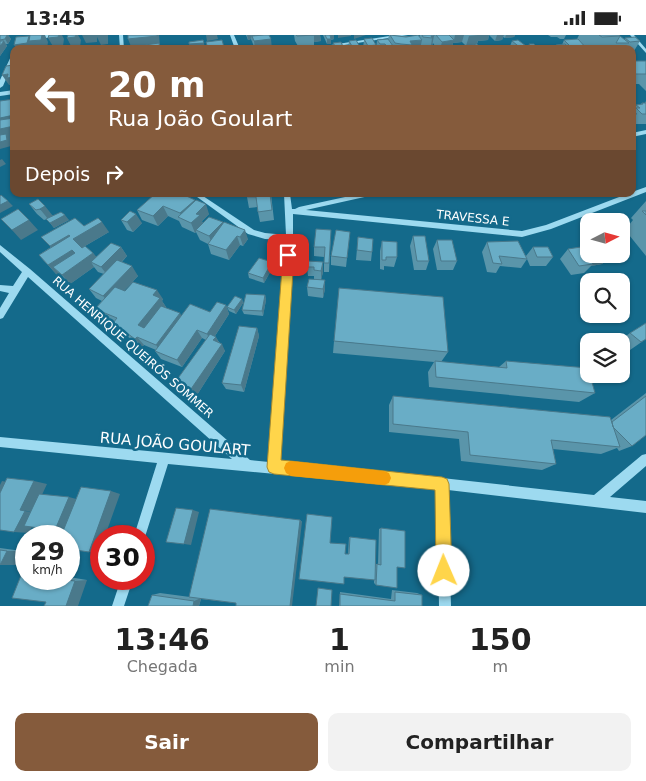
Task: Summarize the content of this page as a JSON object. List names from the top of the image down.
{
  "streets": {
    "street": ["TRAVESSA E", "RUA HENRIQUE QUEIRÓS SOMMER", "RUA JOÃO GOULART"]
  },
  "crossings": [
    ["RUA HENRIQUE QUEIRÓS SOMMER", "RUA JOÃO GOULART"]
  ],
  "north": "right",
  "page": {
    "status": "13:45",
    "turn": ["20 m", "Rua João Goulart"],
    "then": "Depois",
    "speed": "29 km/h",
    "limit": "30",
    "eta": [
      "13:46",
      "Chegada",
      "1",
      "min",
      "150",
      "m"
    ],
    "buttons": ["Sair", "Compartilhar"]
  }
}
